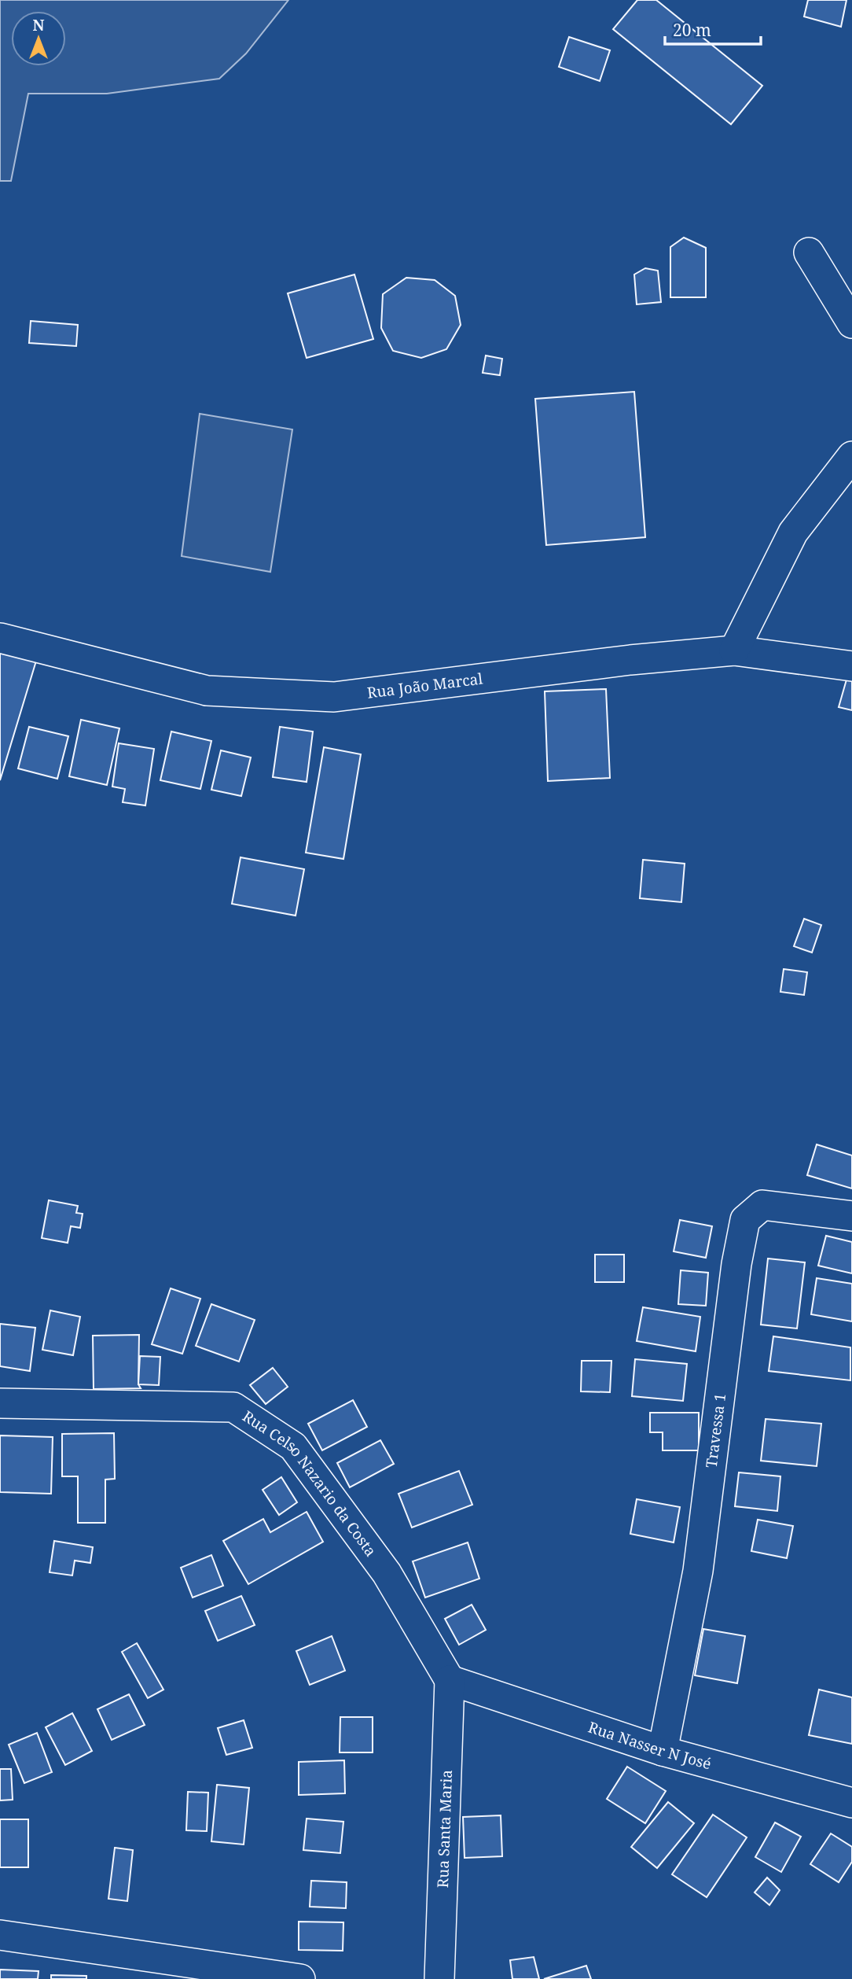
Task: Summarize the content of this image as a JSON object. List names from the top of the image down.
{
  "streets": {
    "street": [
      "Rua João Marcal",
      "Travessa 1",
      "Rua Celso Nazario da Costa",
      "Rua Nasser N José",
      "Rua Santa Maria"
    ]
  },
  "crossings": [
    ["Travessa 1", "Rua Nasser N José"],
    ["Rua Celso Nazario da Costa", "Rua Nasser N José"],
    ["Rua Celso Nazario da Costa", "Rua Santa Maria"],
    ["Rua Nasser N José", "Rua Santa Maria"]
  ],
  "scale_bar": "20 m",
  "north": "top"
}
